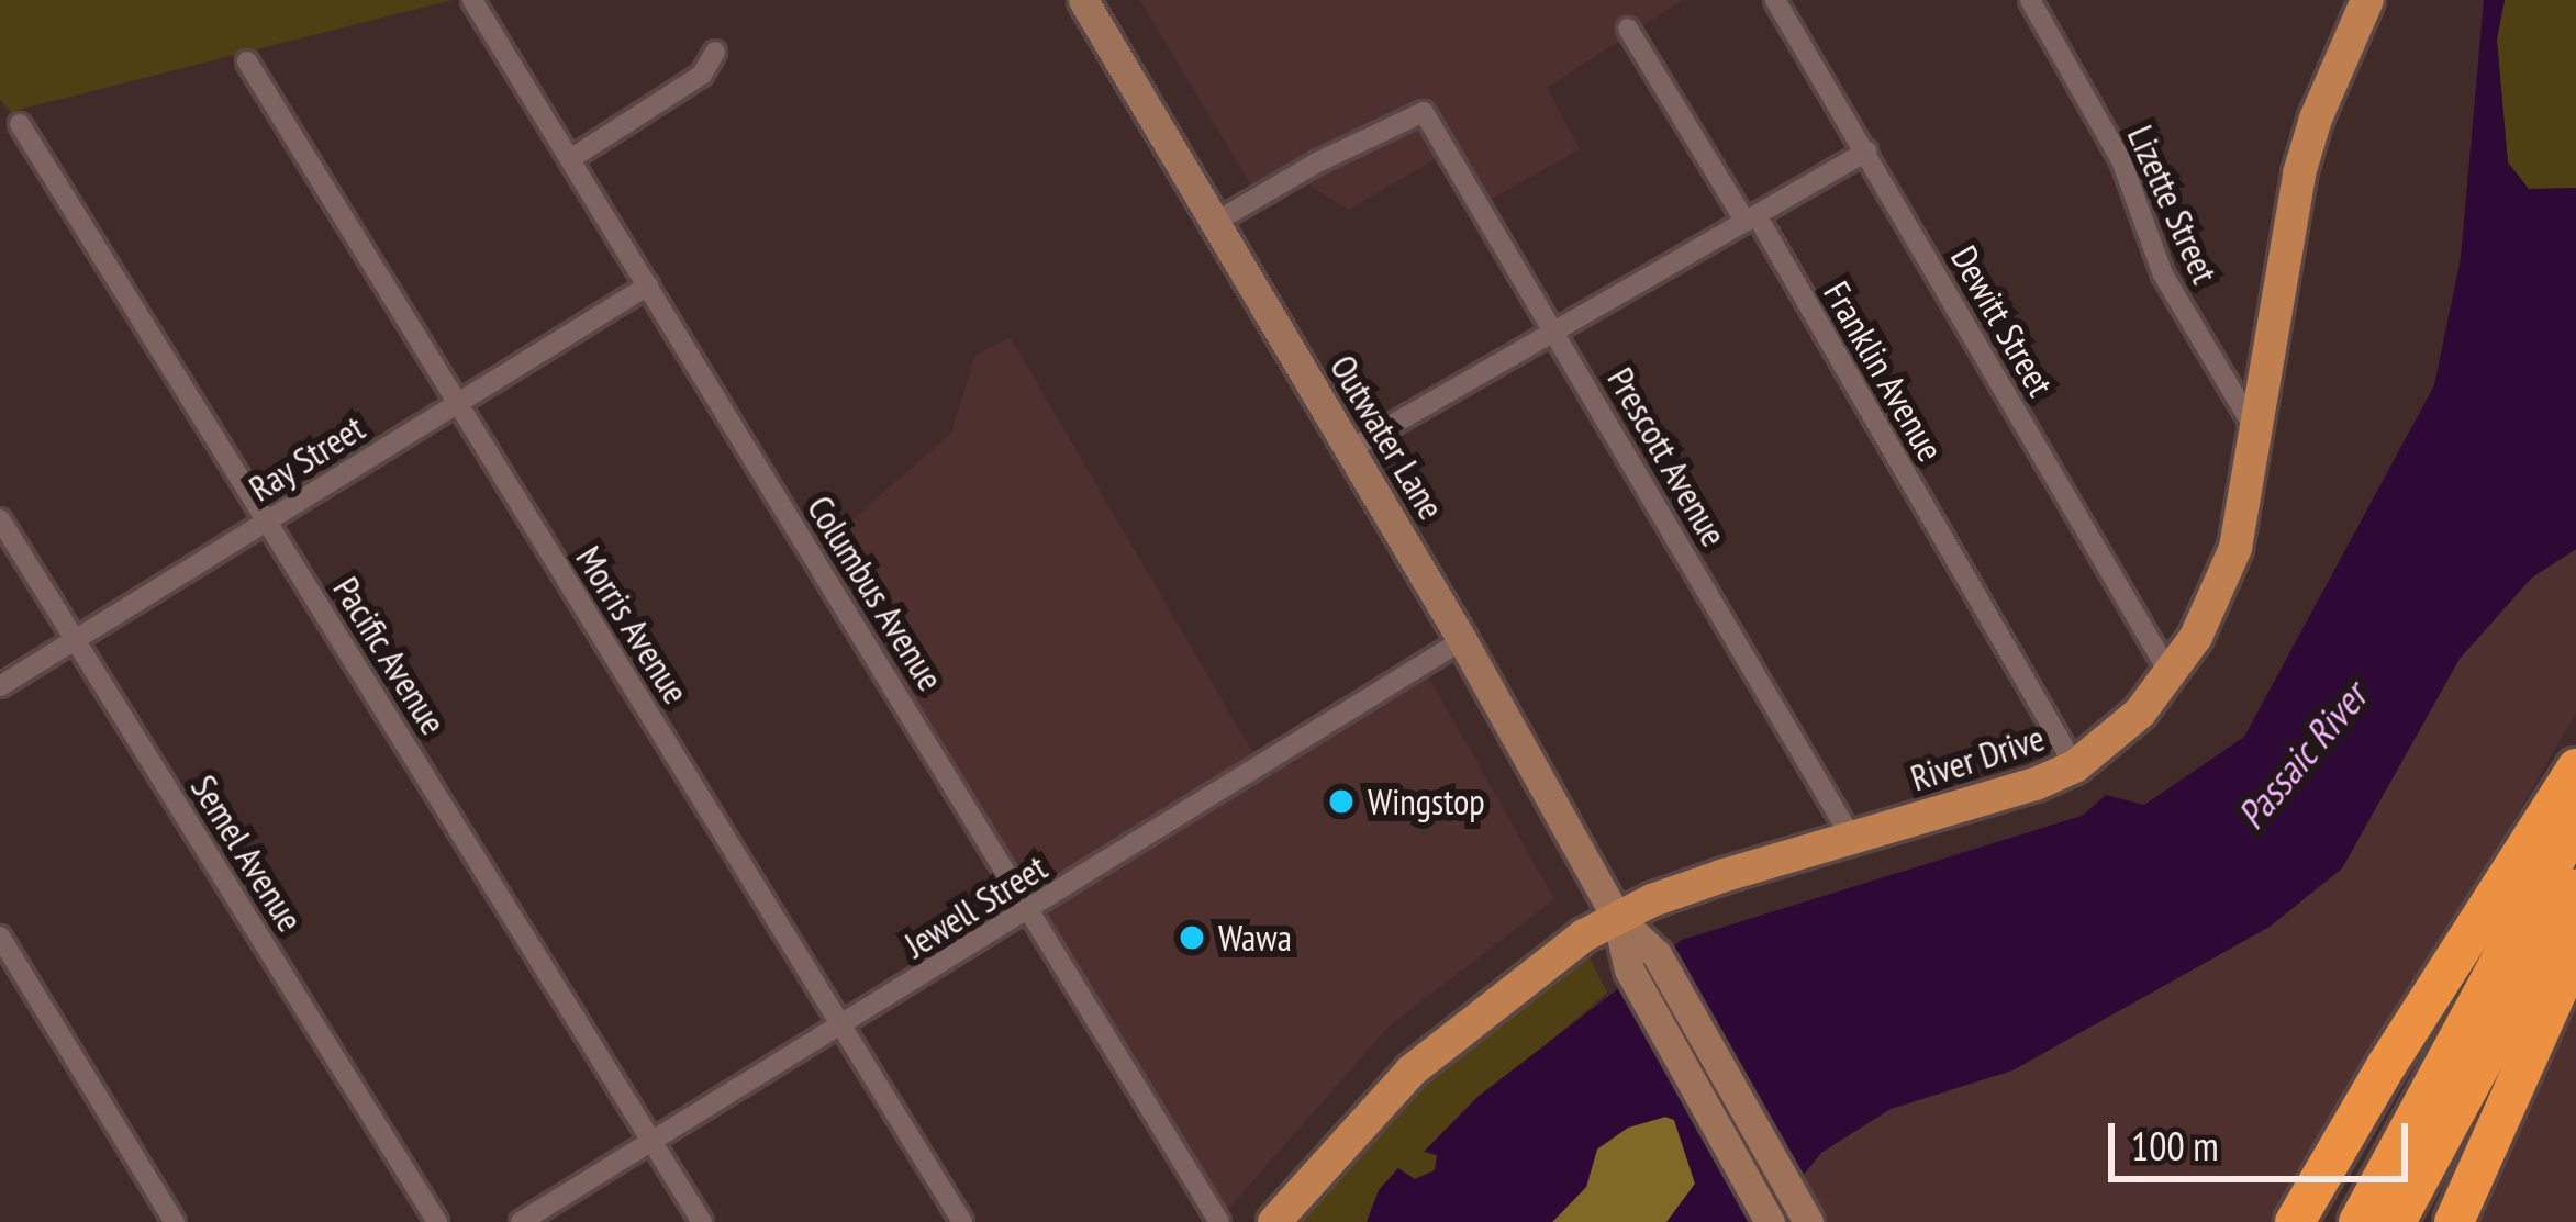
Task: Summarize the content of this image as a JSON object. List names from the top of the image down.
{
  "streets": {
    "main road": ["River Drive"],
    "street": [
      "Lizette Street",
      "Dewitt Street",
      "Franklin Avenue",
      "Outwater Lane",
      "Prescott Avenue",
      "Ray Street",
      "Columbus Avenue",
      "Morris Avenue",
      "Pacific Avenue",
      "Semel Avenue",
      "Jewell Street"
    ]
  },
  "crossings": [
    ["Lizette Street", "River Drive"],
    ["Dewitt Street", "River Drive"],
    ["Franklin Avenue", "River Drive"],
    ["Outwater Lane", "Prescott Avenue"],
    ["Outwater Lane", "River Drive"],
    ["Outwater Lane", "Jewell Street"],
    ["Prescott Avenue", "River Drive"],
    ["Ray Street", "Columbus Avenue"],
    ["Ray Street", "Morris Avenue"],
    ["Ray Street", "Pacific Avenue"],
    ["Ray Street", "Semel Avenue"],
    ["Columbus Avenue", "Jewell Street"],
    ["Morris Avenue", "Jewell Street"],
    ["Pacific Avenue", "Jewell Street"]
  ],
  "water": ["Passaic River"],
  "places": ["Wingstop", "Wawa"],
  "scale_bar": "100 m"
}
